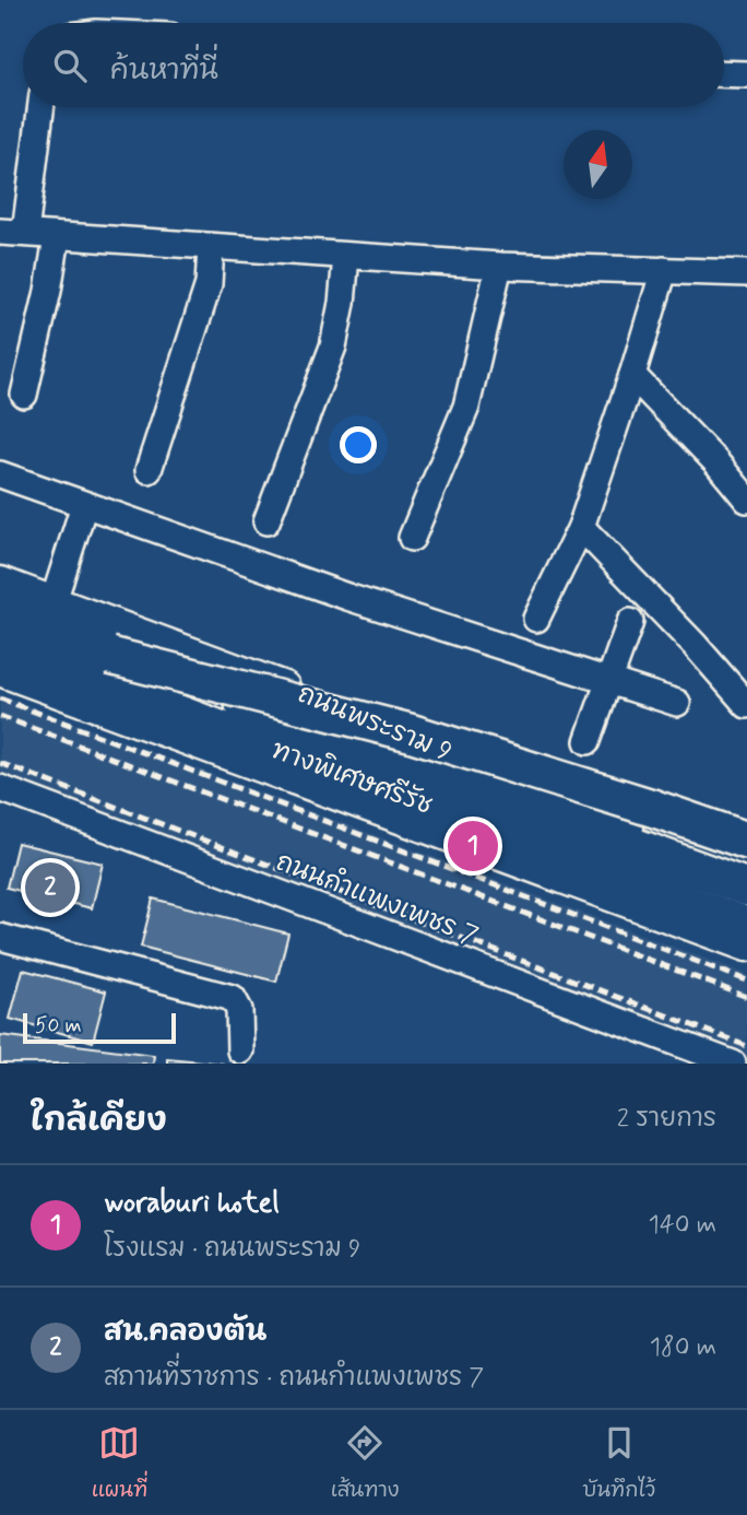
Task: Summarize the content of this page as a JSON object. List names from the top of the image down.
{
  "streets": {
    "highway": ["ทางพิเศษศรีรัช"],
    "main road": ["ถนนพระราม 9"],
    "street": ["ถนนกำแพงเพชร 7"]
  },
  "scale_bar": "50 m",
  "north": "top",
  "page": {
    "search": "ค้นหาที่นี่",
    "pins": ["1", "2"],
    "scale": "50 m",
    "heading": ["ใกล้เคียง", "2 รายการ"],
    "list": [
      {
        "mark": "1",
        "name": "woraburi hotel",
        "note": "โรงแรม · ถนนพระราม 9",
        "value": "140 m"
      },
      {
        "mark": "2",
        "name": "สน.คลองตัน",
        "note": "สถานที่ราชการ · ถนนกำแพงเพชร 7",
        "value": "180 m"
      }
    ],
    "nav": ["แผนที่", "เส้นทาง", "บันทึกไว้"]
  }
}
